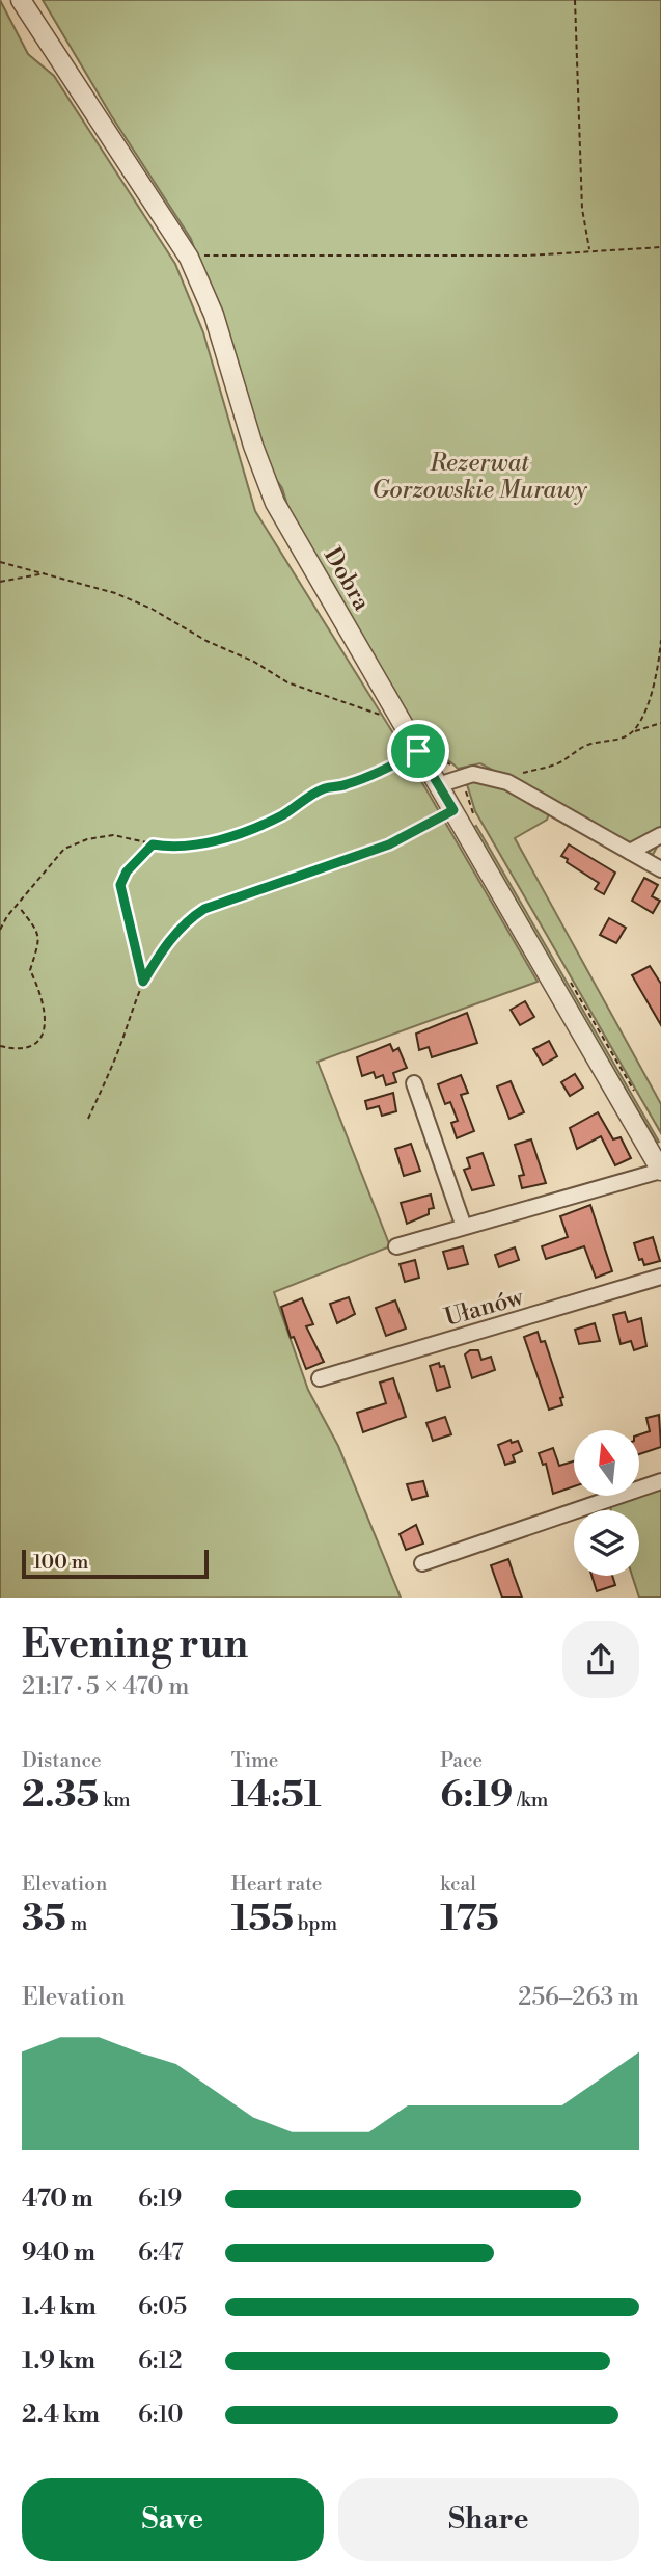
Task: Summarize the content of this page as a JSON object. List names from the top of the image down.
{
  "streets": {
    "street": ["Dobra", "Ułanów"]
  },
  "parks": ["Rezerwat Gorzowskie Murawy"],
  "scale_bar": "100 m",
  "north": "top",
  "page": {
    "scale": "100 m",
    "heading": ["Evening run", "21:17 · 5 × 470 m"],
    "stats": [
      ["Distance", "2.35 km"],
      ["Time", "14:51"],
      ["Pace", "6:19 /km"],
      ["Elevation", "35 m"],
      ["Heart rate", "155 bpm"],
      ["kcal", "175"]
    ],
    "chart": ["Elevation", "256–263 m"],
    "list": [
      {
        "name": "470 m",
        "note": "6:19"
      },
      {
        "name": "940 m",
        "note": "6:47"
      },
      {
        "name": "1.4 km",
        "note": "6:05"
      },
      {
        "name": "1.9 km",
        "note": "6:12"
      },
      {
        "name": "2.4 km",
        "note": "6:10"
      }
    ],
    "buttons": ["Save", "Share"]
  }
}
